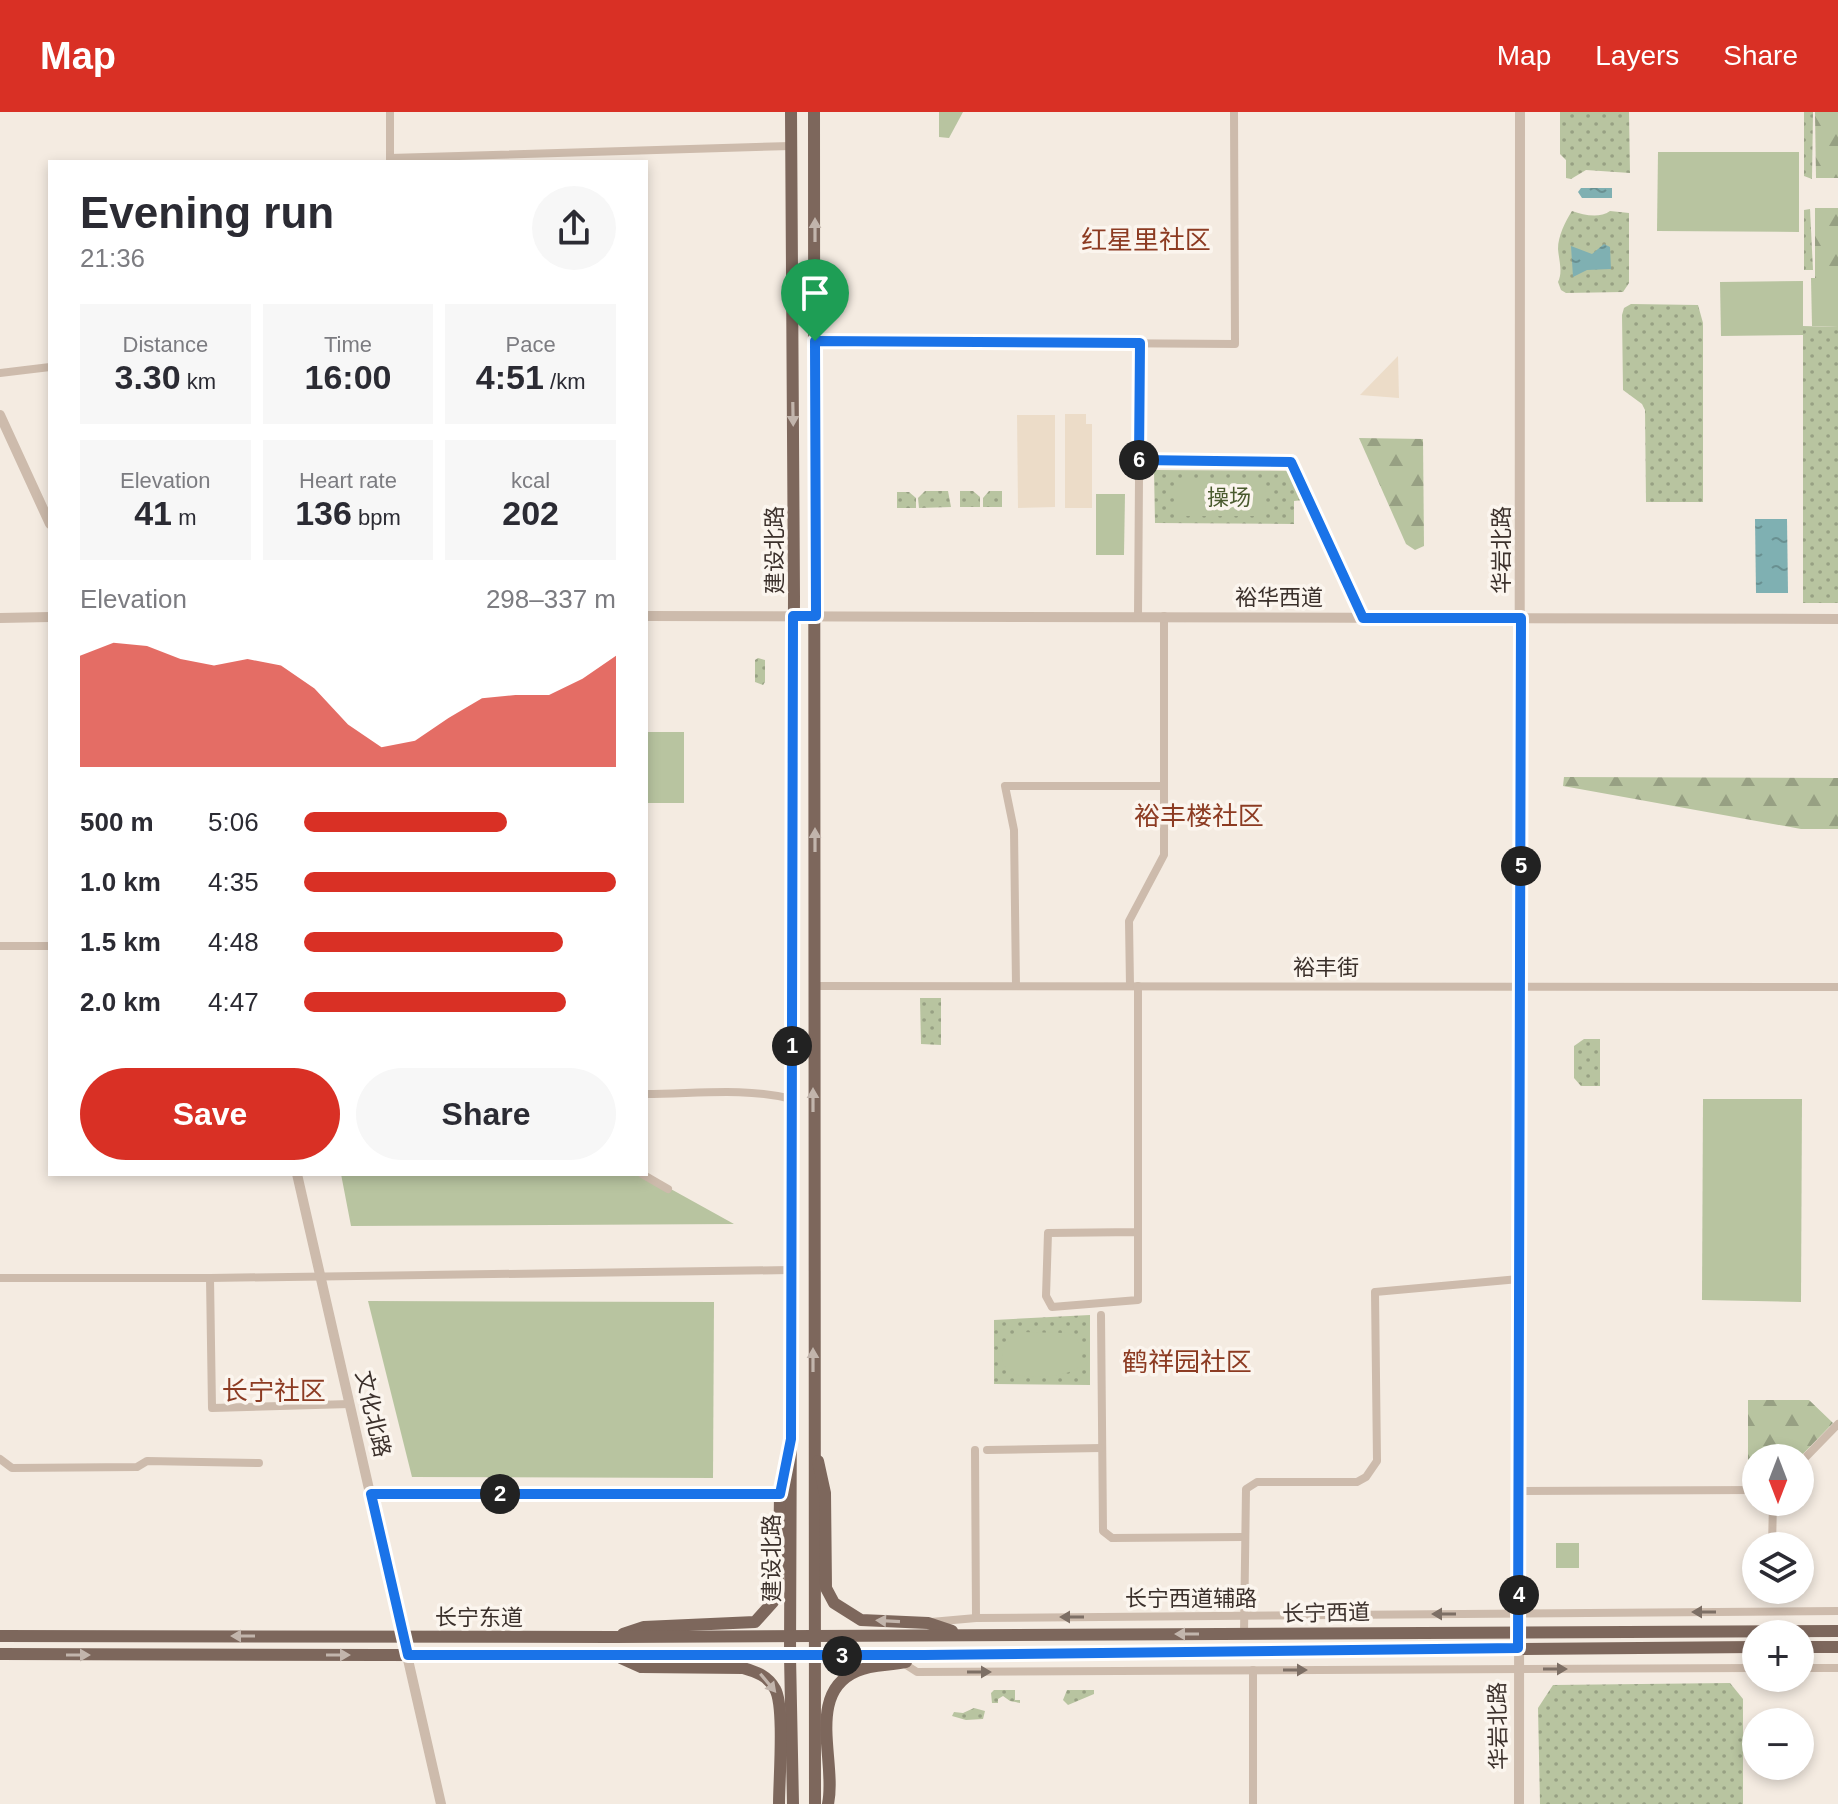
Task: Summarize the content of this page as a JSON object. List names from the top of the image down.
{
  "streets": {
    "main road": ["建设北路", "长宁西道", "长宁东道"],
    "street": [
      "华岩北路",
      "裕华西道",
      "裕丰街",
      "文化北路",
      "长宁西道辅路"
    ]
  },
  "crossings": [
    ["建设北路", "裕华西道"],
    ["建设北路", "裕丰街"],
    ["建设北路", "长宁西道"],
    ["建设北路", "长宁东道"],
    ["华岩北路", "裕华西道"],
    ["华岩北路", "裕丰街"],
    ["华岩北路", "长宁西道辅路"],
    ["华岩北路", "长宁西道"],
    ["文化北路", "长宁东道"],
    ["长宁西道", "长宁东道"]
  ],
  "districts": [
    "红星里社区",
    "裕丰楼社区",
    "鹤祥园社区",
    "长宁社区"
  ],
  "parks": ["操场"],
  "north": "bottom",
  "page": {
    "header": "Map",
    "nav": ["Map", "Layers", "Share"],
    "heading": ["Evening run", "21:36"],
    "stats": [
      ["Distance", "3.30 km"],
      ["Time", "16:00"],
      ["Pace", "4:51 /km"],
      ["Elevation", "41 m"],
      ["Heart rate", "136 bpm"],
      ["kcal", "202"]
    ],
    "pins": [
      "6",
      "5",
      "1",
      "2",
      "4",
      "3"
    ],
    "chart": ["Elevation", "298–337 m"],
    "list": [
      {
        "name": "500 m",
        "note": "5:06"
      },
      {
        "name": "1.0 km",
        "note": "4:35"
      },
      {
        "name": "1.5 km",
        "note": "4:48"
      },
      {
        "name": "2.0 km",
        "note": "4:47"
      }
    ],
    "buttons": ["Save", "Share"],
    "map_buttons": ["+", "−"]
  }
}
